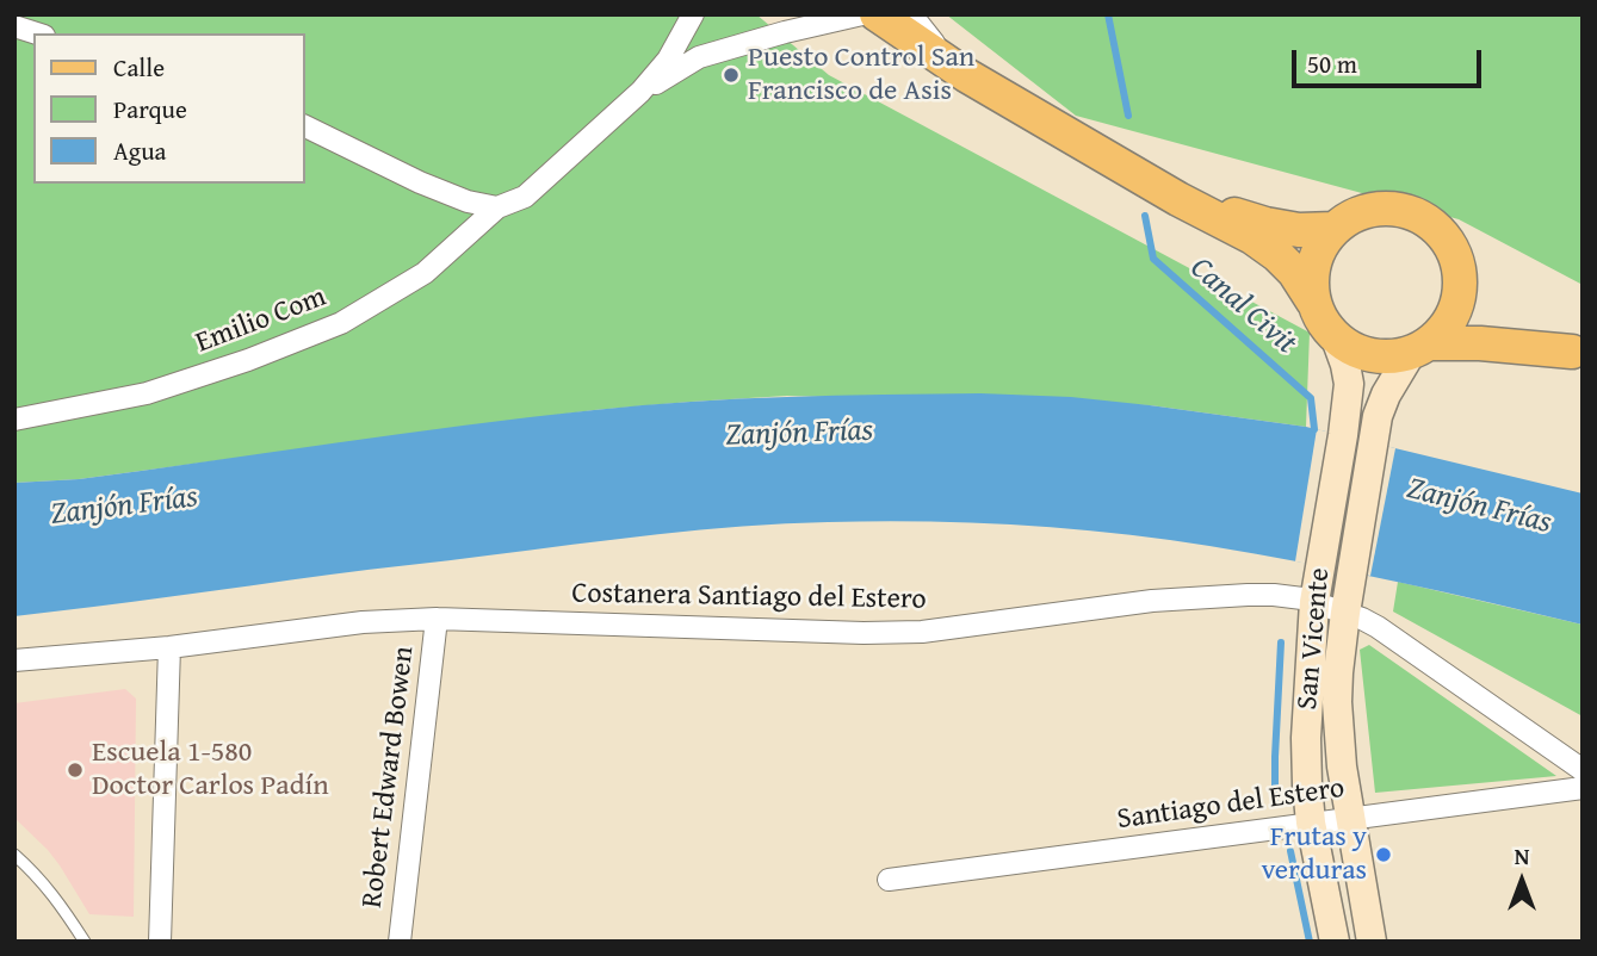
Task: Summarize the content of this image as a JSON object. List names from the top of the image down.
{
  "streets": {
    "main road": ["San Vicente"],
    "street": [
      "Emilio Com",
      "Costanera Santiago del Estero",
      "Robert Edward Bowen",
      "Santiago del Estero"
    ]
  },
  "crossings": [
    ["Costanera Santiago del Estero", "San Vicente"],
    ["Costanera Santiago del Estero", "Robert Edward Bowen"],
    ["San Vicente", "Santiago del Estero"]
  ],
  "water": ["Canal Civit", "Zanjón Frías"],
  "places": ["Puesto Control San Francisco de Asis", "Escuela 1-580 Doctor Carlos Padín", "Frutas y verduras"],
  "legend": ["Calle", "Parque", "Agua"],
  "scale_bar": "50 m",
  "north": "top"
}
